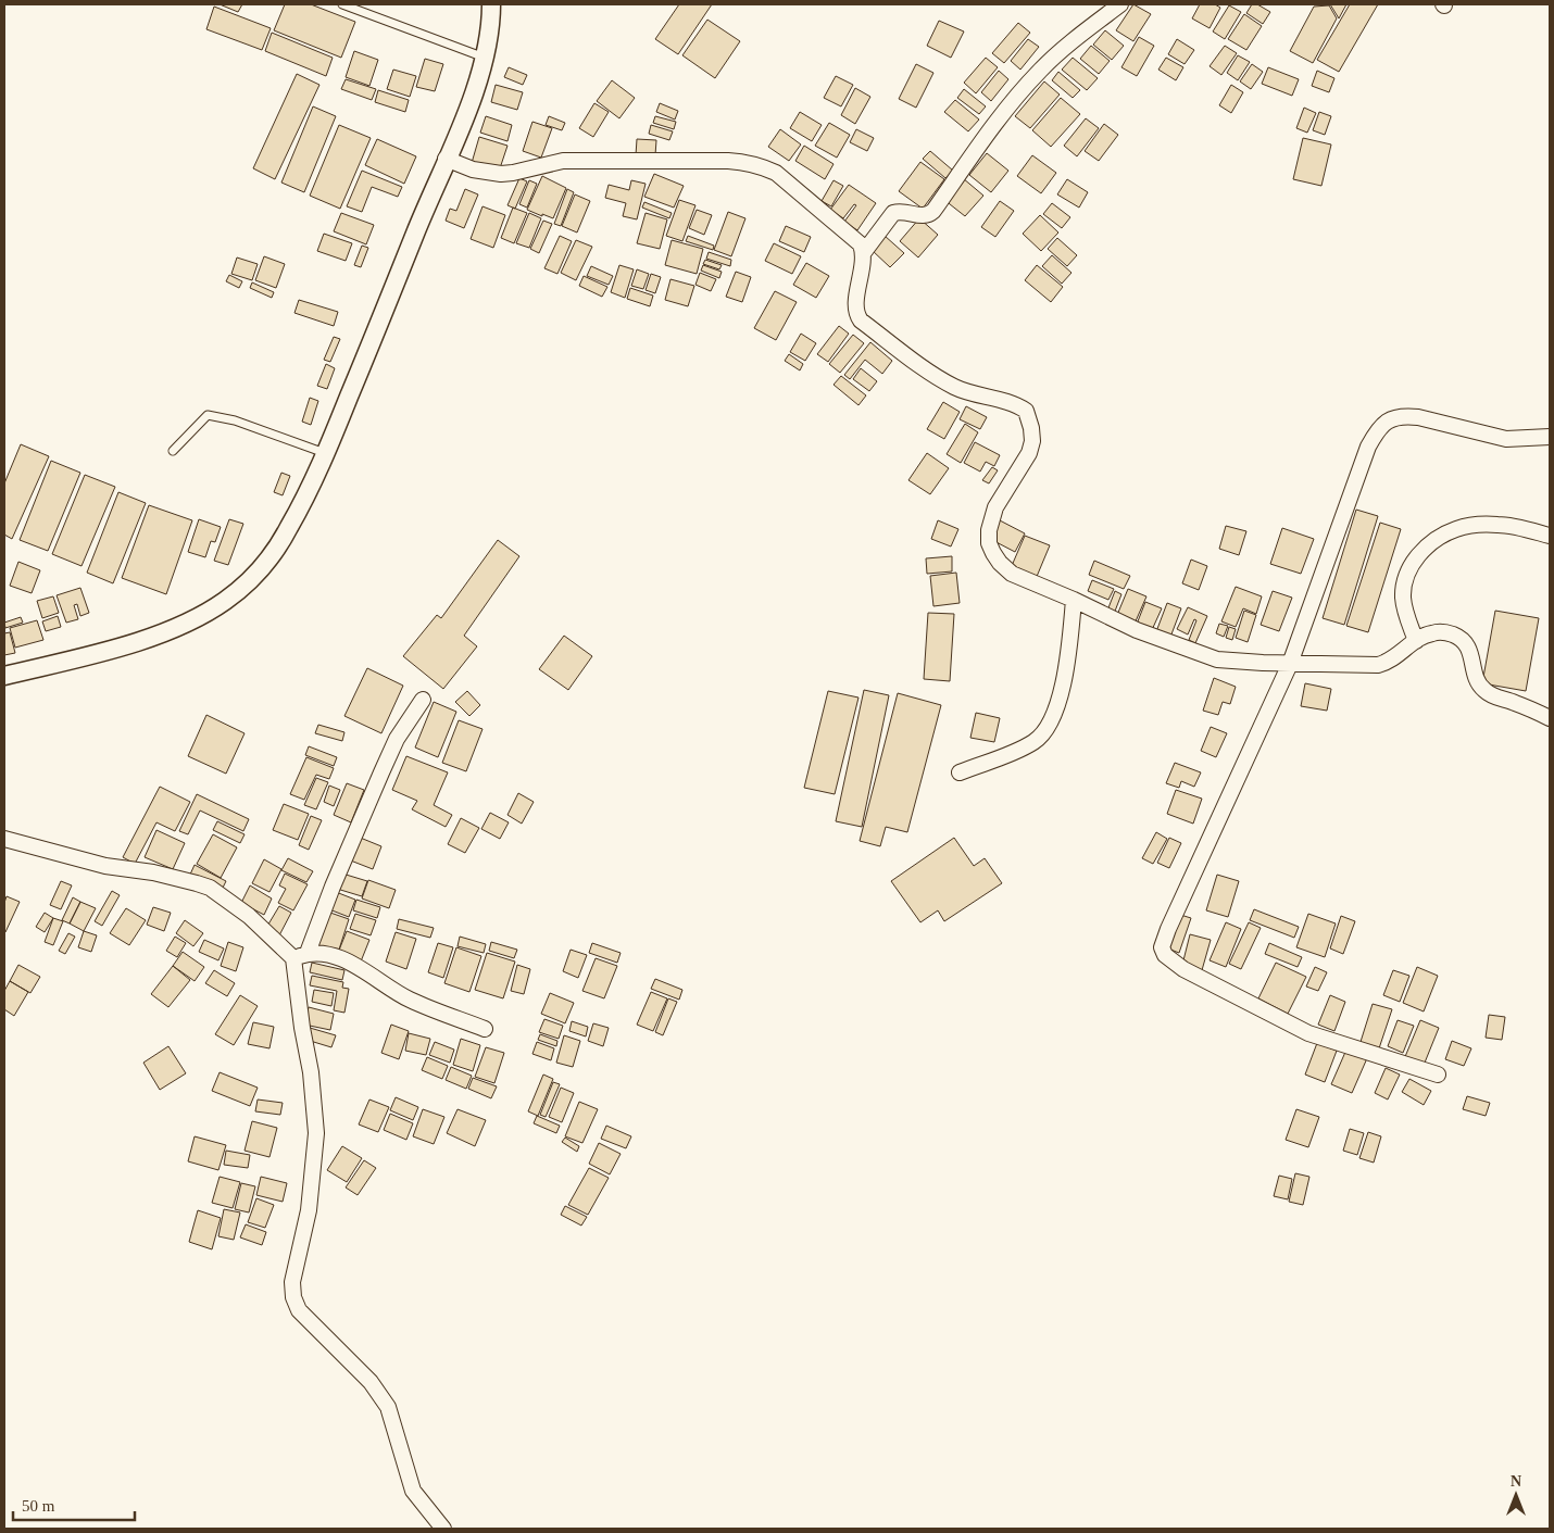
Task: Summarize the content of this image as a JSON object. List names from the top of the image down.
{
  "scale_bar": "50 m",
  "north": "top"
}
